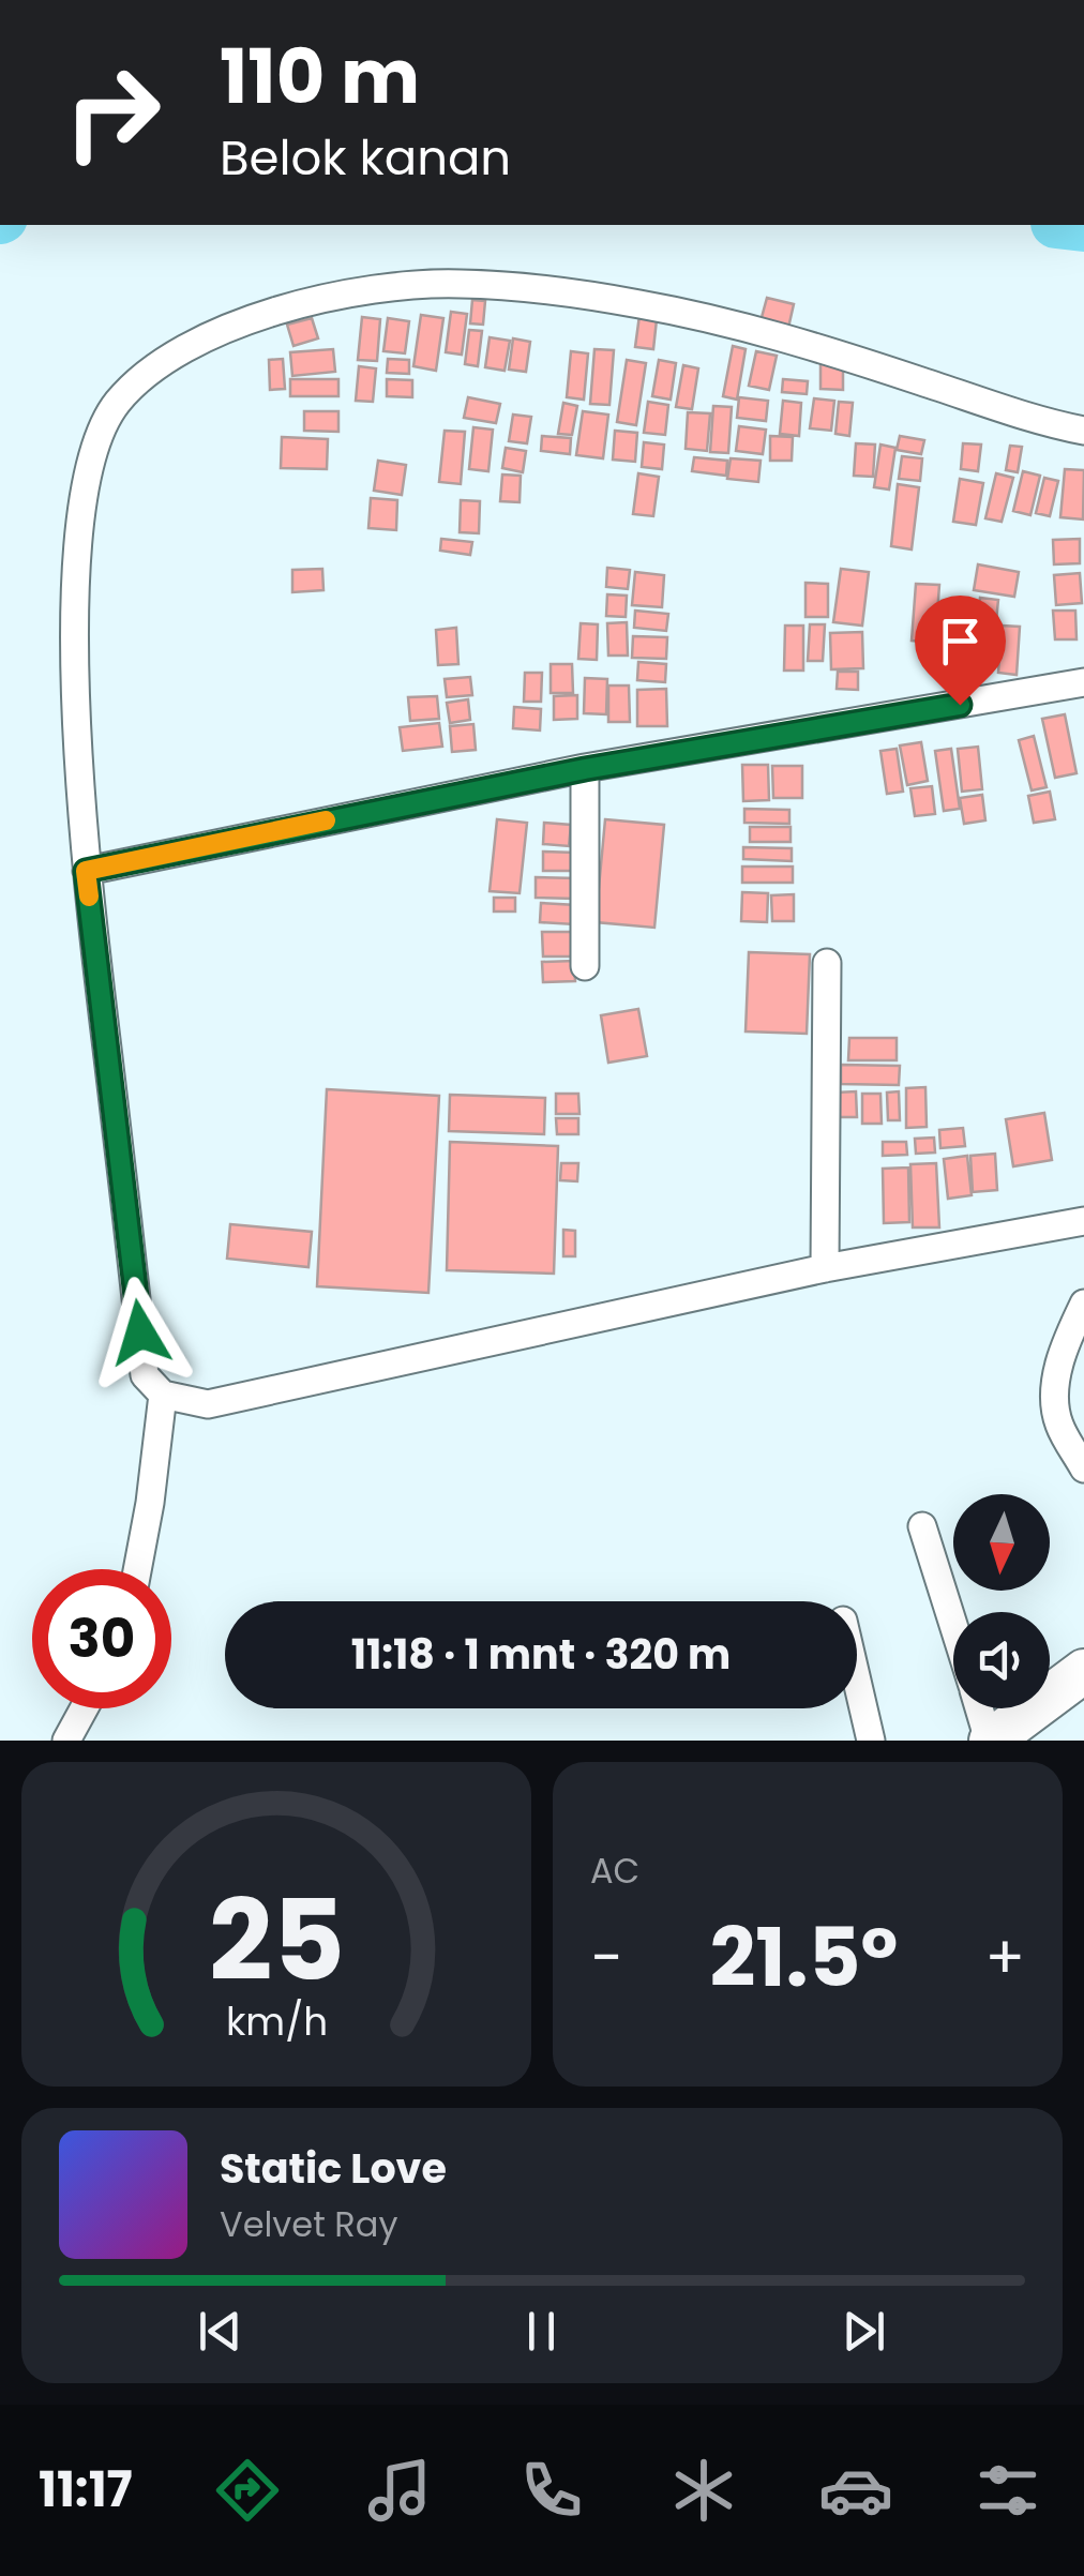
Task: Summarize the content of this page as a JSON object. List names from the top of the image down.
{
  "north": "bottom",
  "page": {
    "turn": ["110 m", "Belok kanan"],
    "limit": "30",
    "trip": "11:18 · 1 mnt · 320 m",
    "tile": "AC",
    "heat": ["−", "21.5°", "+"],
    "song": ["Static Love", "Velvet Ray"],
    "tabs": "11:17",
    "gauge": ["25", "km/h"]
  }
}
